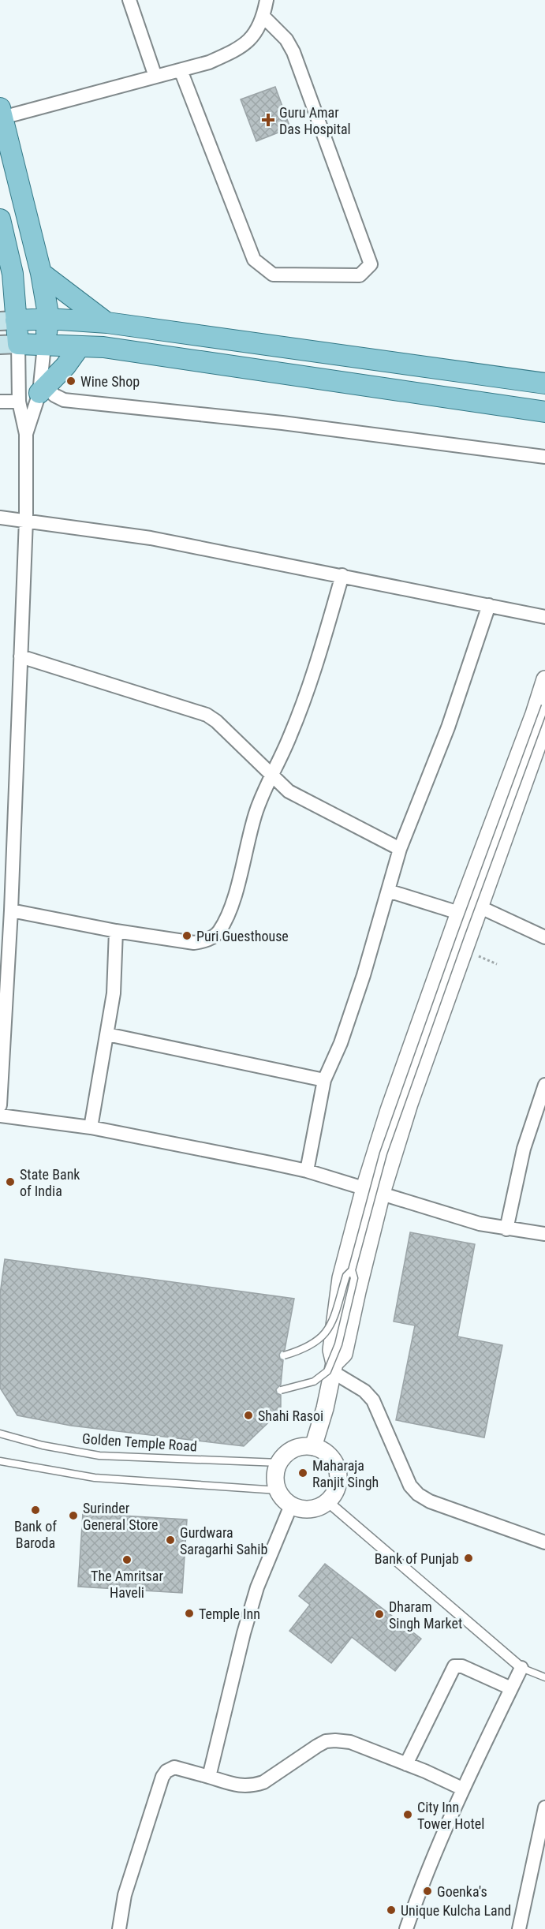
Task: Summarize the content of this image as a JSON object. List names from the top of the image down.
{
  "streets": {
    "lane": ["Golden Temple Road"]
  },
  "places": {
    "health": ["Guru Amar Das Hospital"],
    "other": [
      "Wine Shop",
      "Puri Guesthouse",
      "State Bank of India",
      "Shahi Rasoi",
      "Maharaja Ranjit Singh",
      "Bank of Baroda",
      "Surinder General Store",
      "Gurdwara Saragarhi Sahib",
      "Bank of Punjab",
      "The Amritsar Haveli",
      "Temple Inn",
      "Dharam Singh Market",
      "City Inn Tower Hotel",
      "Goenka's",
      "Unique Kulcha Land"
    ]
  }
}
